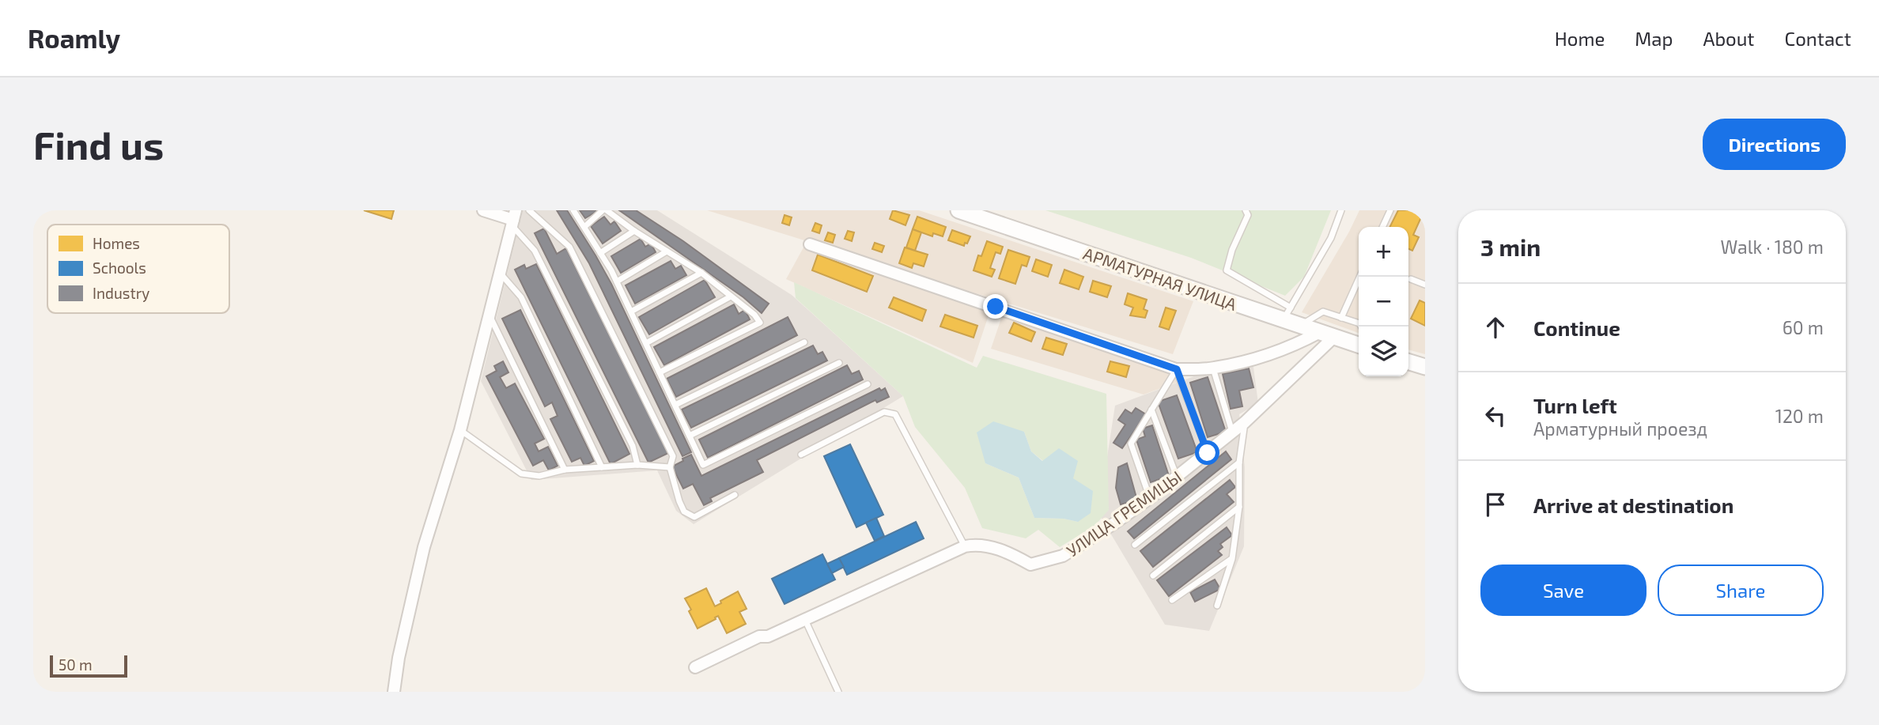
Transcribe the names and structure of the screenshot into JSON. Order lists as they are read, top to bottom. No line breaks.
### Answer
{"streets":{"street":["АРМАТУРНАЯ УЛИЦА","УЛИЦА ГРЕМИЦЫ"]},"crossings":[["АРМАТУРНАЯ УЛИЦА","УЛИЦА ГРЕМИЦЫ"]],"legend":["Homes","Schools","Industry"],"scale_bar":"50 m","page":{"header":"Roamly","nav":["Home","Map","About","Contact"],"buttons":["Directions",["Save","Share"]],"title":"Find us","heading":["3 min","Walk · 180 m"],"map_buttons":["+","−"],"list":[["Continue","60 m"],["Turn left","Арматурный проезд","120 m"],"Arrive at destination"],"scale":"50 m"}}
